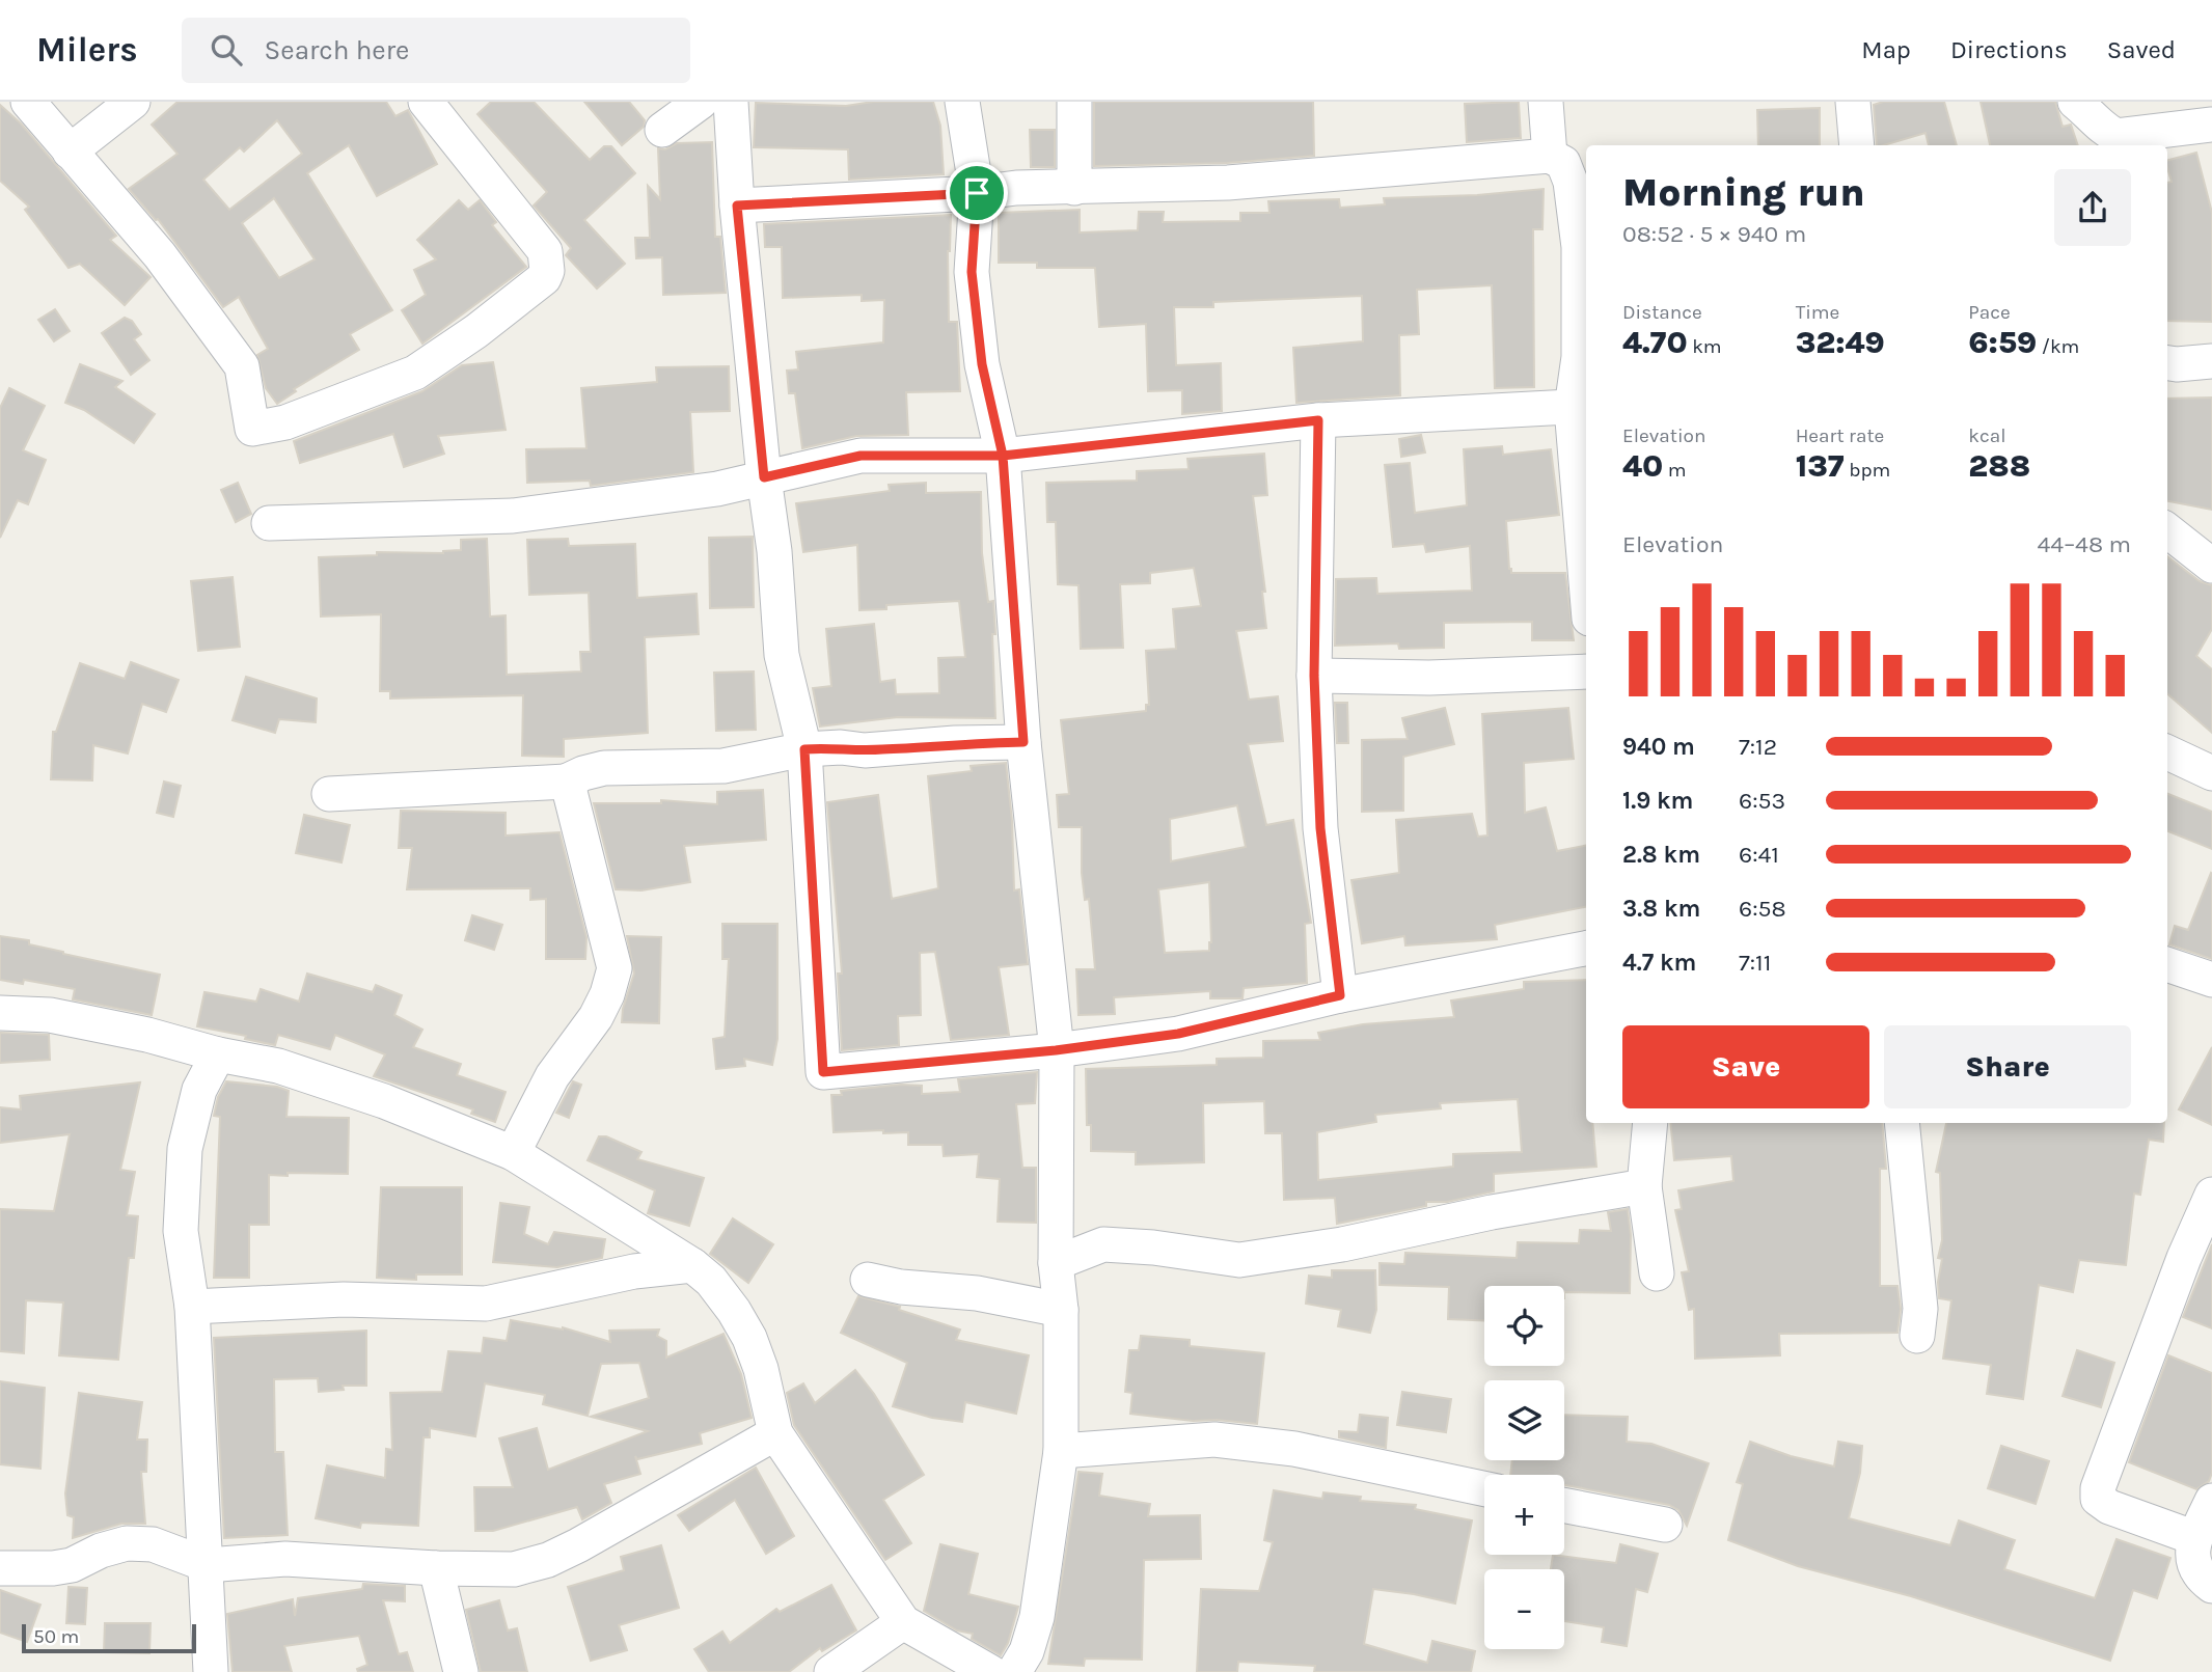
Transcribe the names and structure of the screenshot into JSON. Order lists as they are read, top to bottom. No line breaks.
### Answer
{"scale_bar":"50 m","page":{"header":"Milers","search":"Search here","nav":["Map","Directions","Saved"],"heading":["Morning run","08:52 · 5 × 940 m"],"stats":[["Distance","4.70 km"],["Time","32:49"],["Pace","6:59 /km"],["Elevation","40 m"],["Heart rate","137 bpm"],["kcal","288"]],"chart":["Elevation","44–48 m"],"list":[{"name":"940 m","note":"7:12"},{"name":"1.9 km","note":"6:53"},{"name":"2.8 km","note":"6:41"},{"name":"3.8 km","note":"6:58"},{"name":"4.7 km","note":"7:11"}],"buttons":["Save","Share"],"map_buttons":["+","−"],"scale":"50 m"}}
